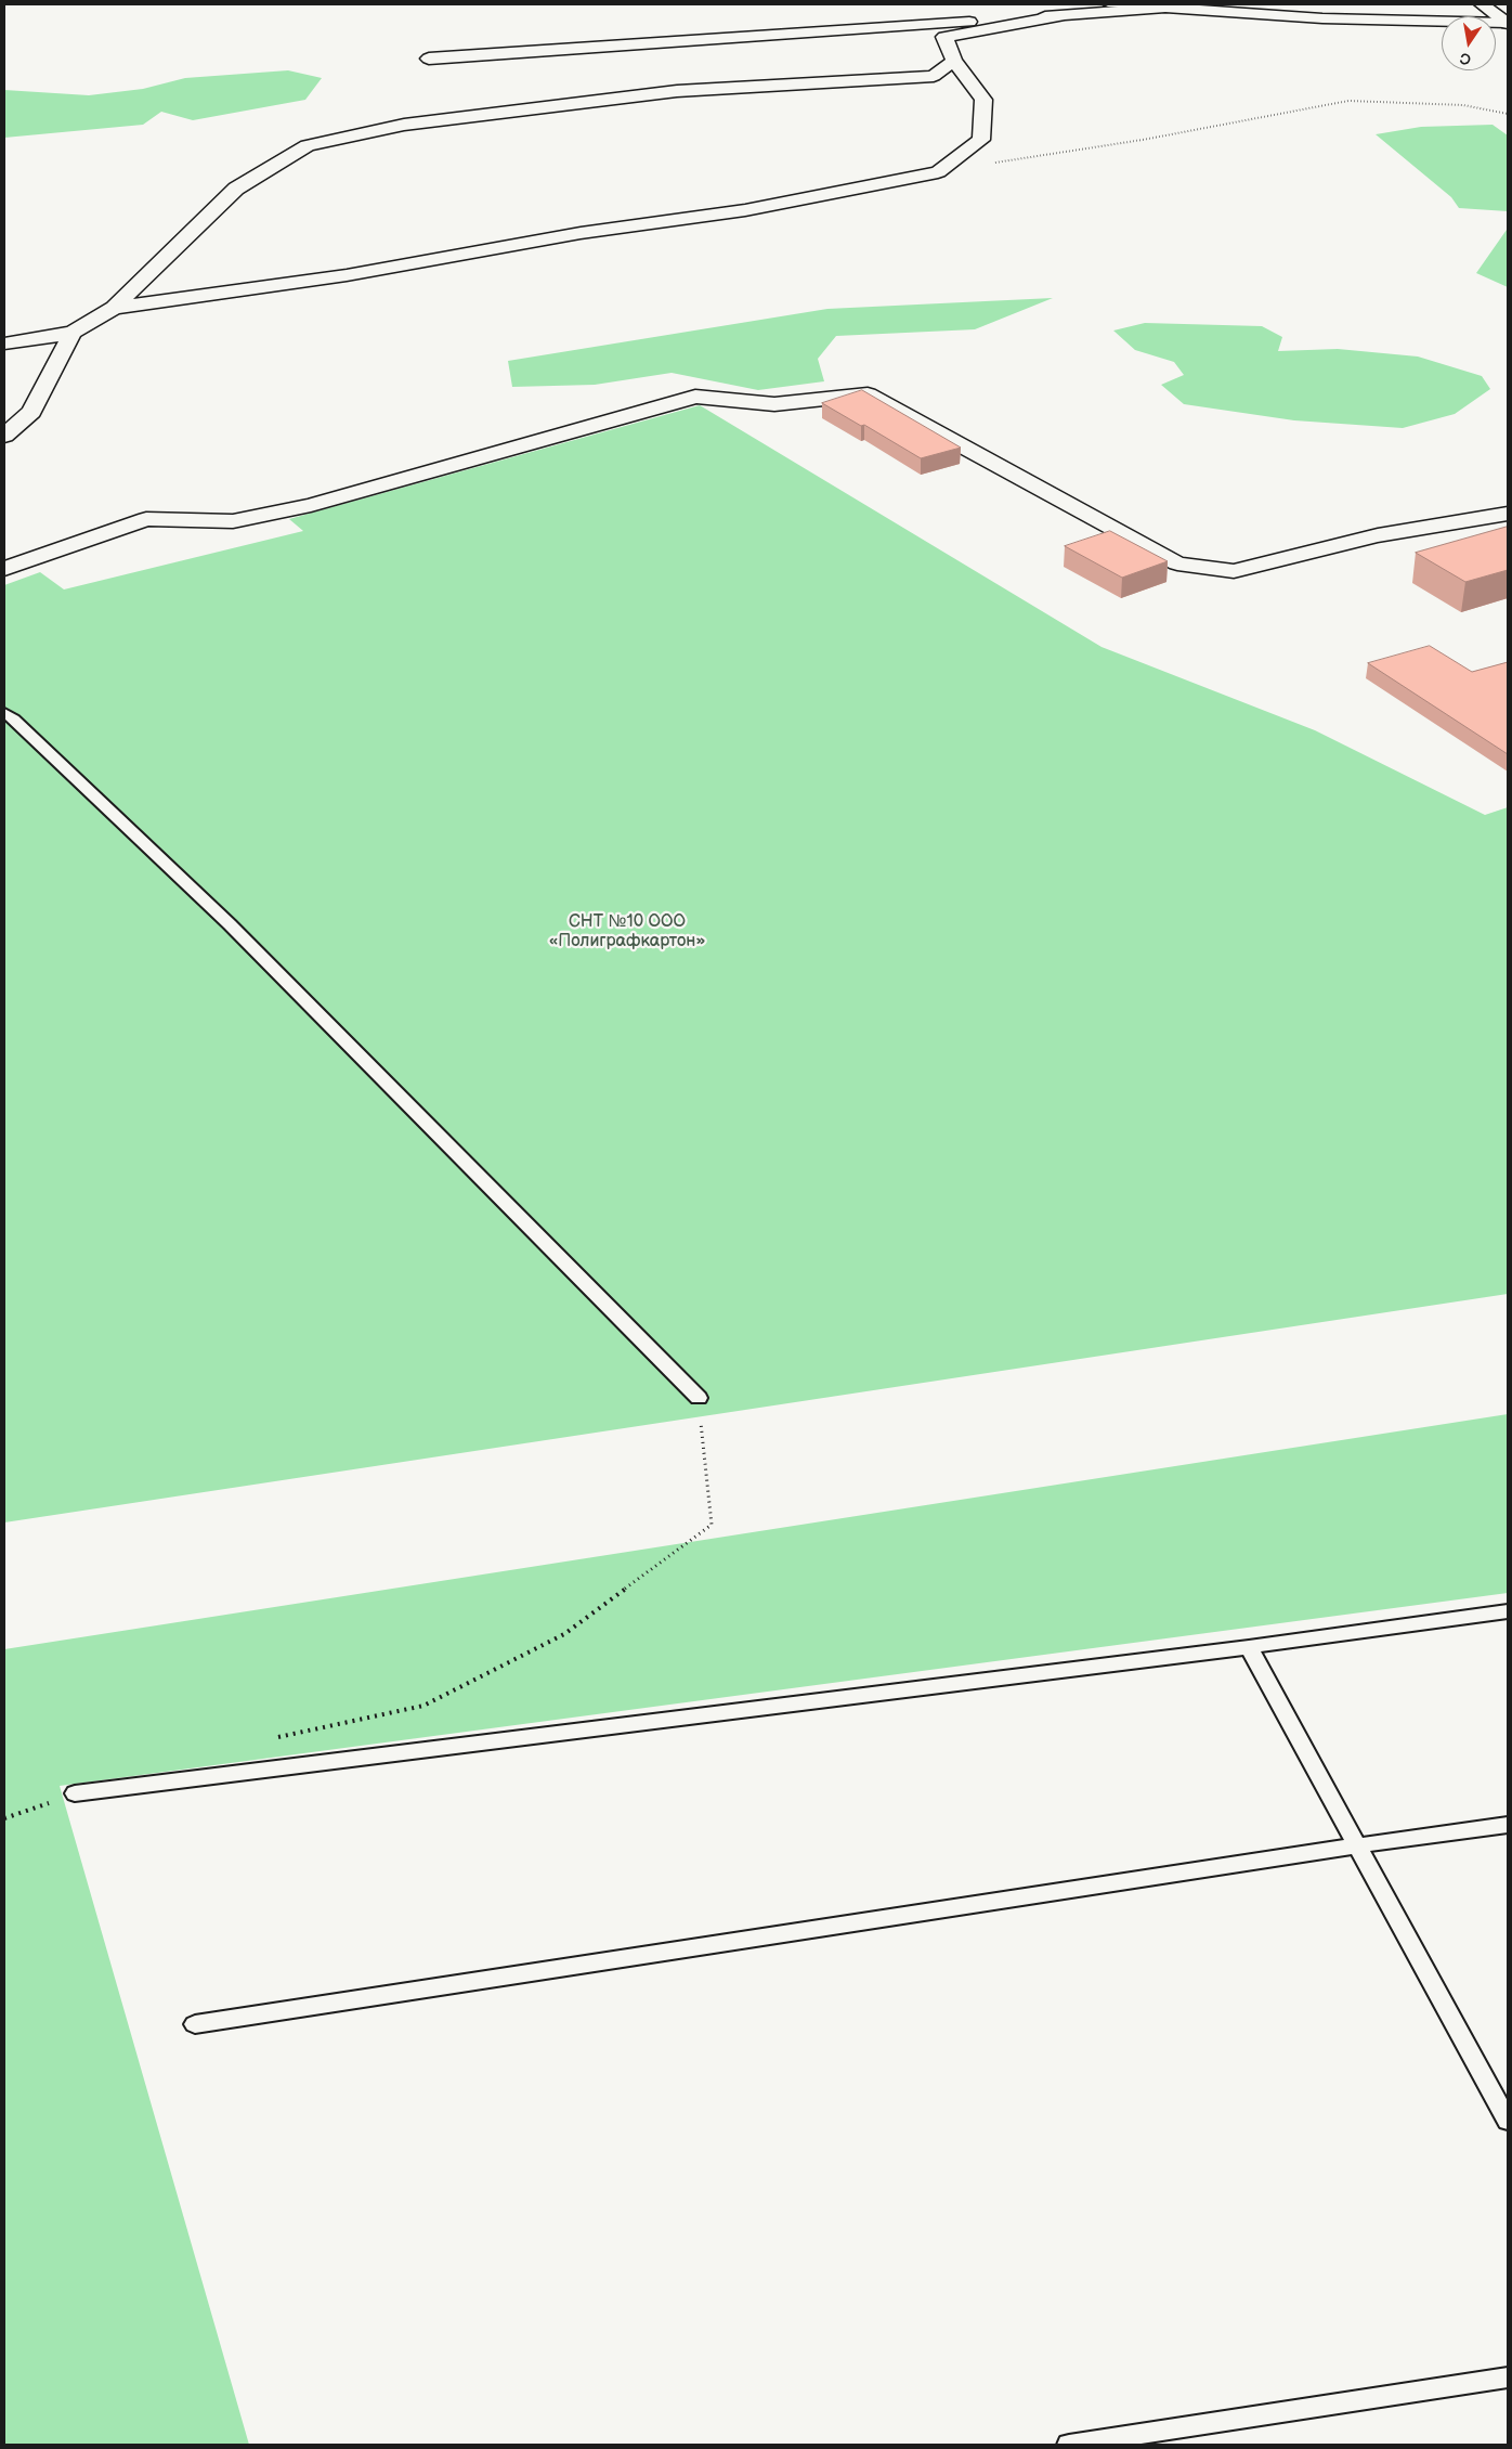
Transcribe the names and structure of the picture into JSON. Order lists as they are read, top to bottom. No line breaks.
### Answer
{"parks":["СНТ №10 ООО «Полиграфкартон»"],"north":"bottom"}
